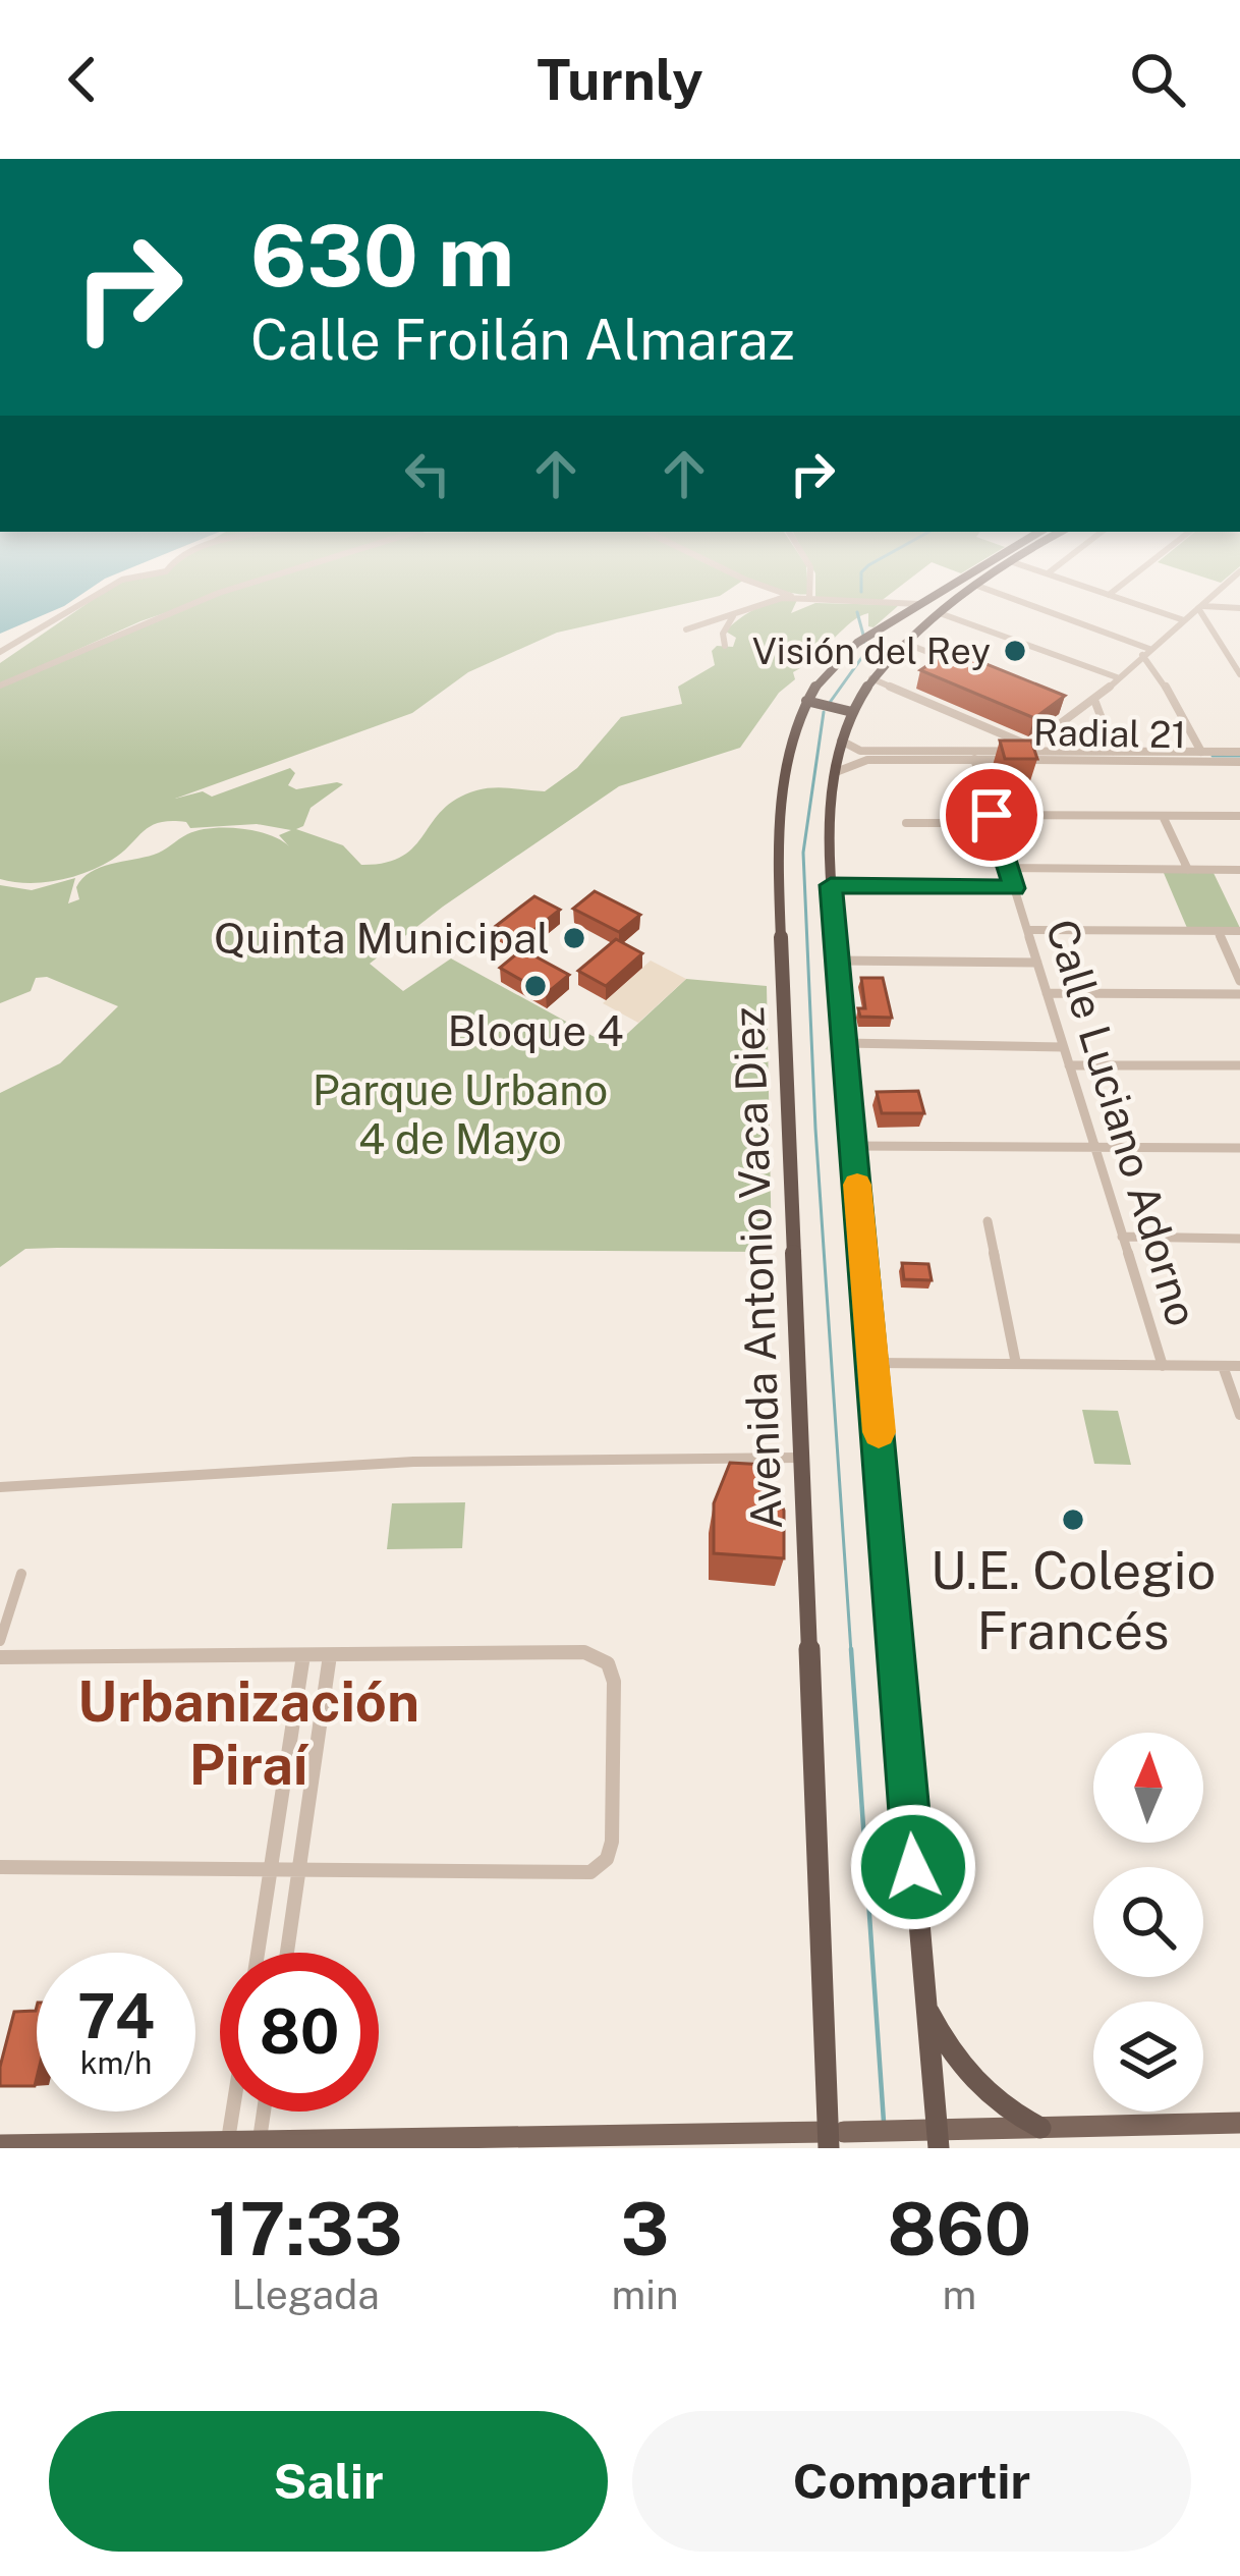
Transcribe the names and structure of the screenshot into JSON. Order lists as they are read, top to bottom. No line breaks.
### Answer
{"streets":{"highway":["Avenida Antonio Vaca Diez"],"street":["Radial 21","Calle Luciano Adorno"]},"crossings":[["Radial 21","Calle Luciano Adorno"]],"districts":["Urbanización Piraí"],"parks":["Parque Urbano 4 de Mayo"],"places":["Visión del Rey","Quinta Municipal","Bloque 4","U.E. Colegio Francés"],"north":"top","page":{"header":"Turnly","turn":["630 m","Calle Froilán Almaraz"],"speed":"74 km/h","limit":"80","eta":["17:33","Llegada","3","min","860","m"],"buttons":["Salir","Compartir"]}}
